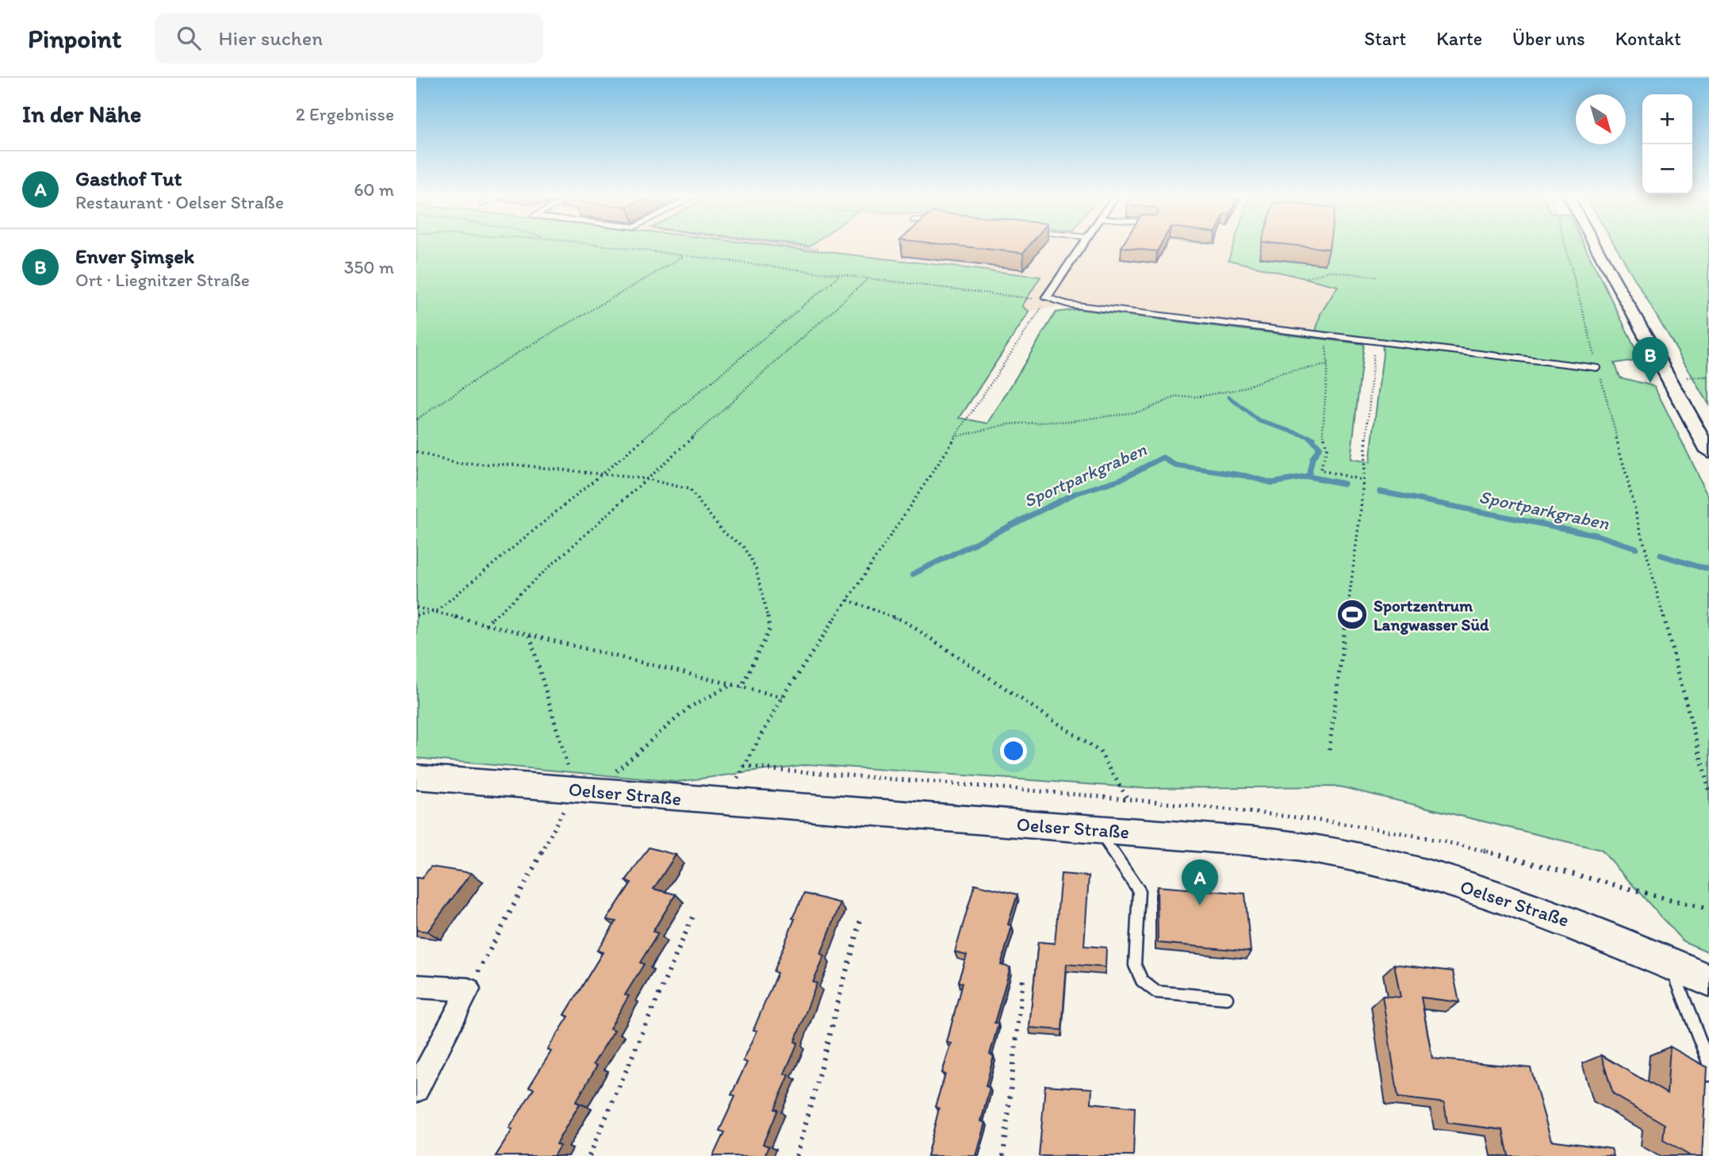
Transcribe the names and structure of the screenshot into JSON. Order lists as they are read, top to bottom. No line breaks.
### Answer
{"streets":{"main road":["Oelser Straße"]},"water":["Sportparkgraben"],"places":{"sports":["Sportzentrum Langwasser Süd"]},"north":"bottom right","page":{"header":"Pinpoint","search":"Hier suchen","nav":["Start","Karte","Über uns","Kontakt"],"heading":["In der Nähe","2 Ergebnisse"],"map_buttons":["+","−"],"list":[{"mark":"A","name":"Gasthof Tut","note":"Restaurant · Oelser Straße","value":"60 m"},{"mark":"B","name":"Enver Şimşek","note":"Ort · Liegnitzer Straße","value":"350 m"}],"pins":["B","A"]}}
